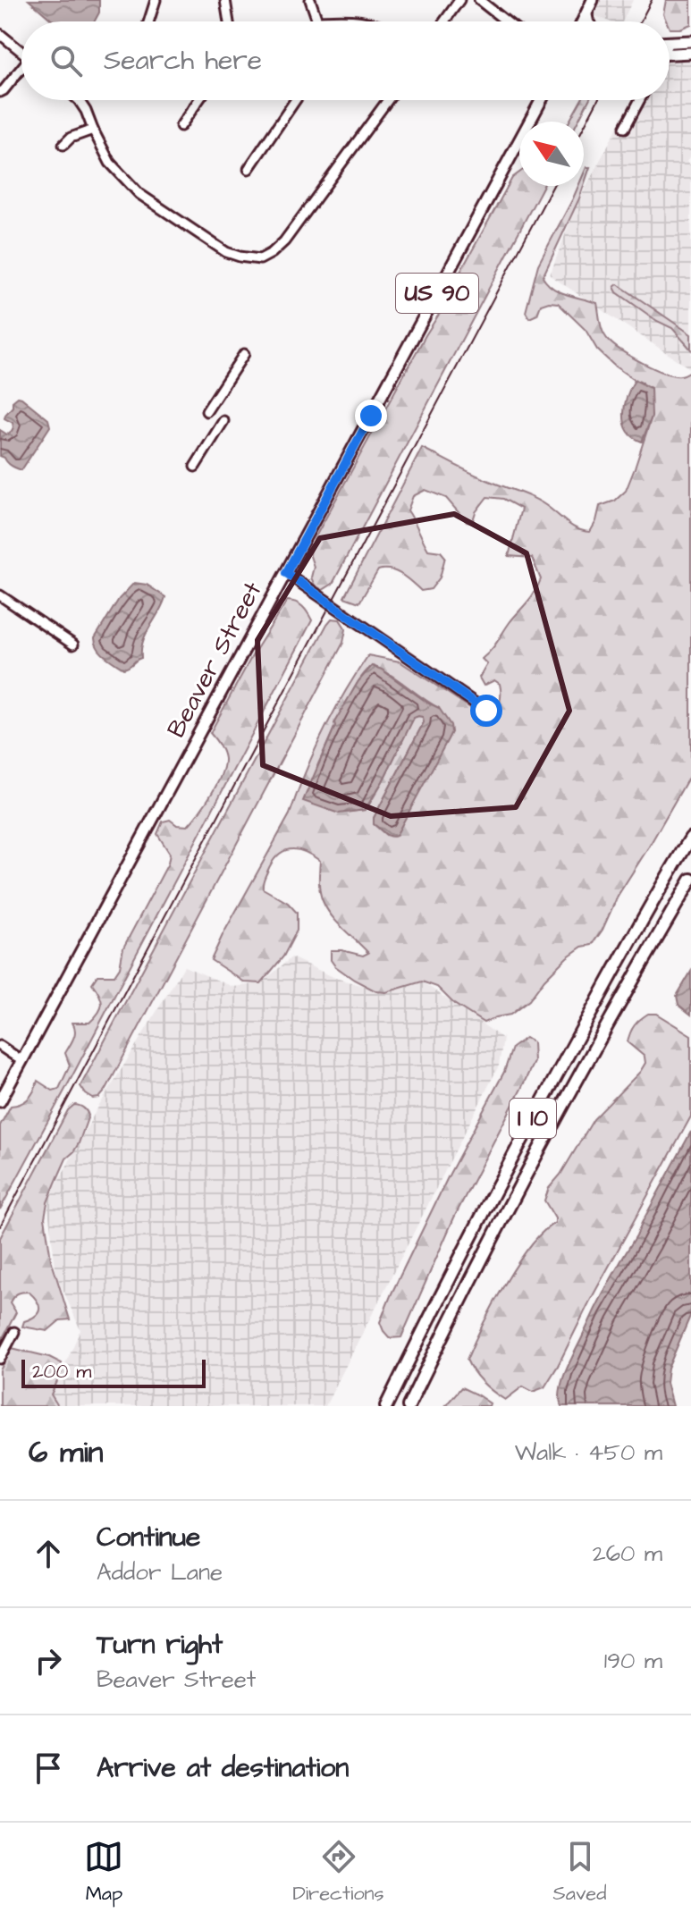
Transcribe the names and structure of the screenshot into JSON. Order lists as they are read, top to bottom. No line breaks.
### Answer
{"streets":{"highway":["I 10"],"main road":["US 90","Beaver Street"]},"scale_bar":"200 m","north":"top left","page":{"search":"Search here","scale":"200 m","heading":["6 min","Walk · 450 m"],"list":[["Continue","Addor Lane","260 m"],["Turn right","Beaver Street","190 m"],"Arrive at destination"],"nav":["Map","Directions","Saved"]}}
